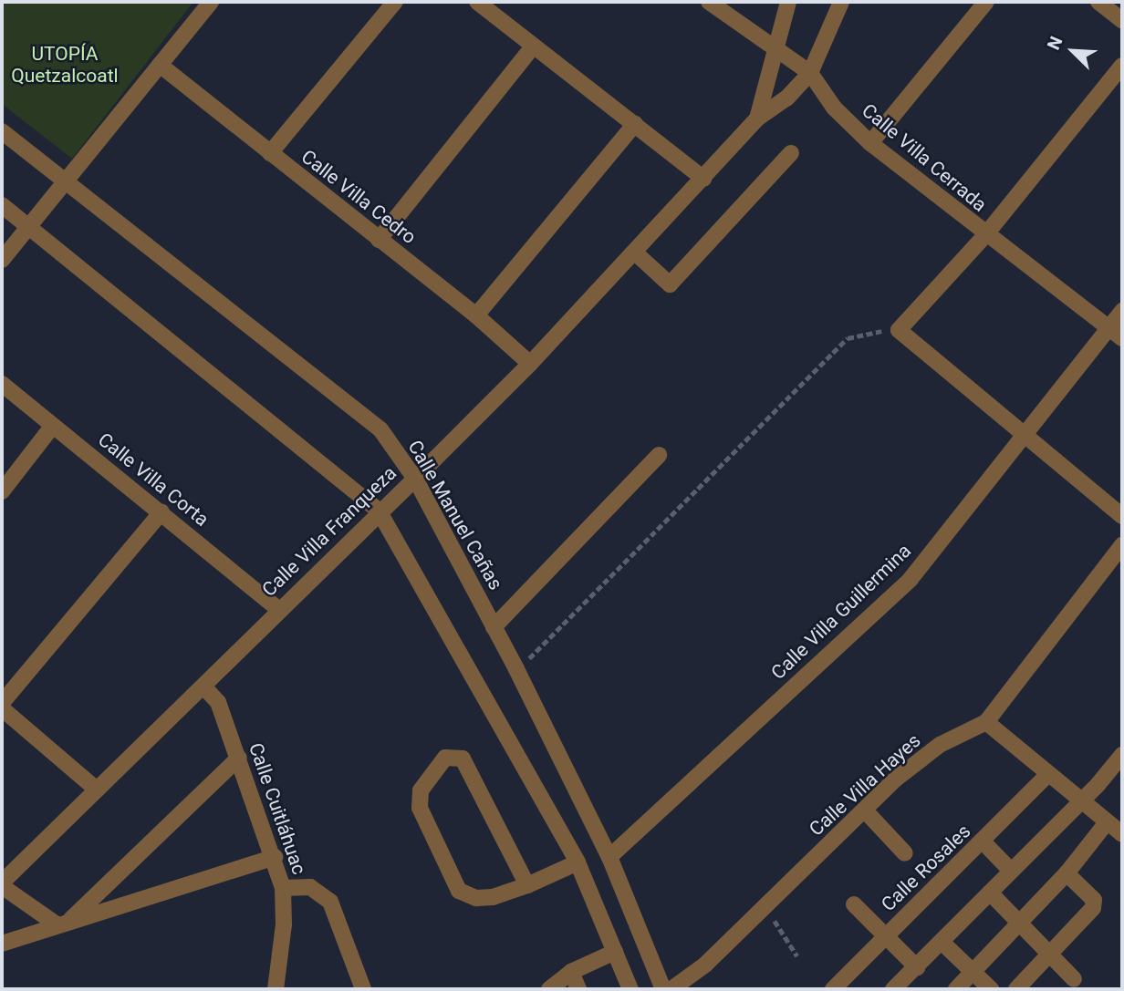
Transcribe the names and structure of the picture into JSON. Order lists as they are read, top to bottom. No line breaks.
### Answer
{"streets":{"street":["Calle Villa Cerrada","Calle Villa Cedro","Calle Villa Corta","Calle Manuel Cañas","Calle Villa Franqueza","Calle Villa Guillermina","Calle Villa Hayes","Calle Cuitláhuac","Calle Rosales"]},"crossings":[["Calle Villa Cerrada","Calle Villa Franqueza"],["Calle Villa Cerrada","Calle Villa Guillermina"],["Calle Villa Cedro","Calle Villa Franqueza"],["Calle Villa Corta","Calle Villa Franqueza"],["Calle Manuel Cañas","Calle Villa Franqueza"],["Calle Manuel Cañas","Calle Villa Guillermina"],["Calle Villa Franqueza","Calle Cuitláhuac"]],"parks":["UTOPÍA Quetzalcoatl"],"north":"top left"}
